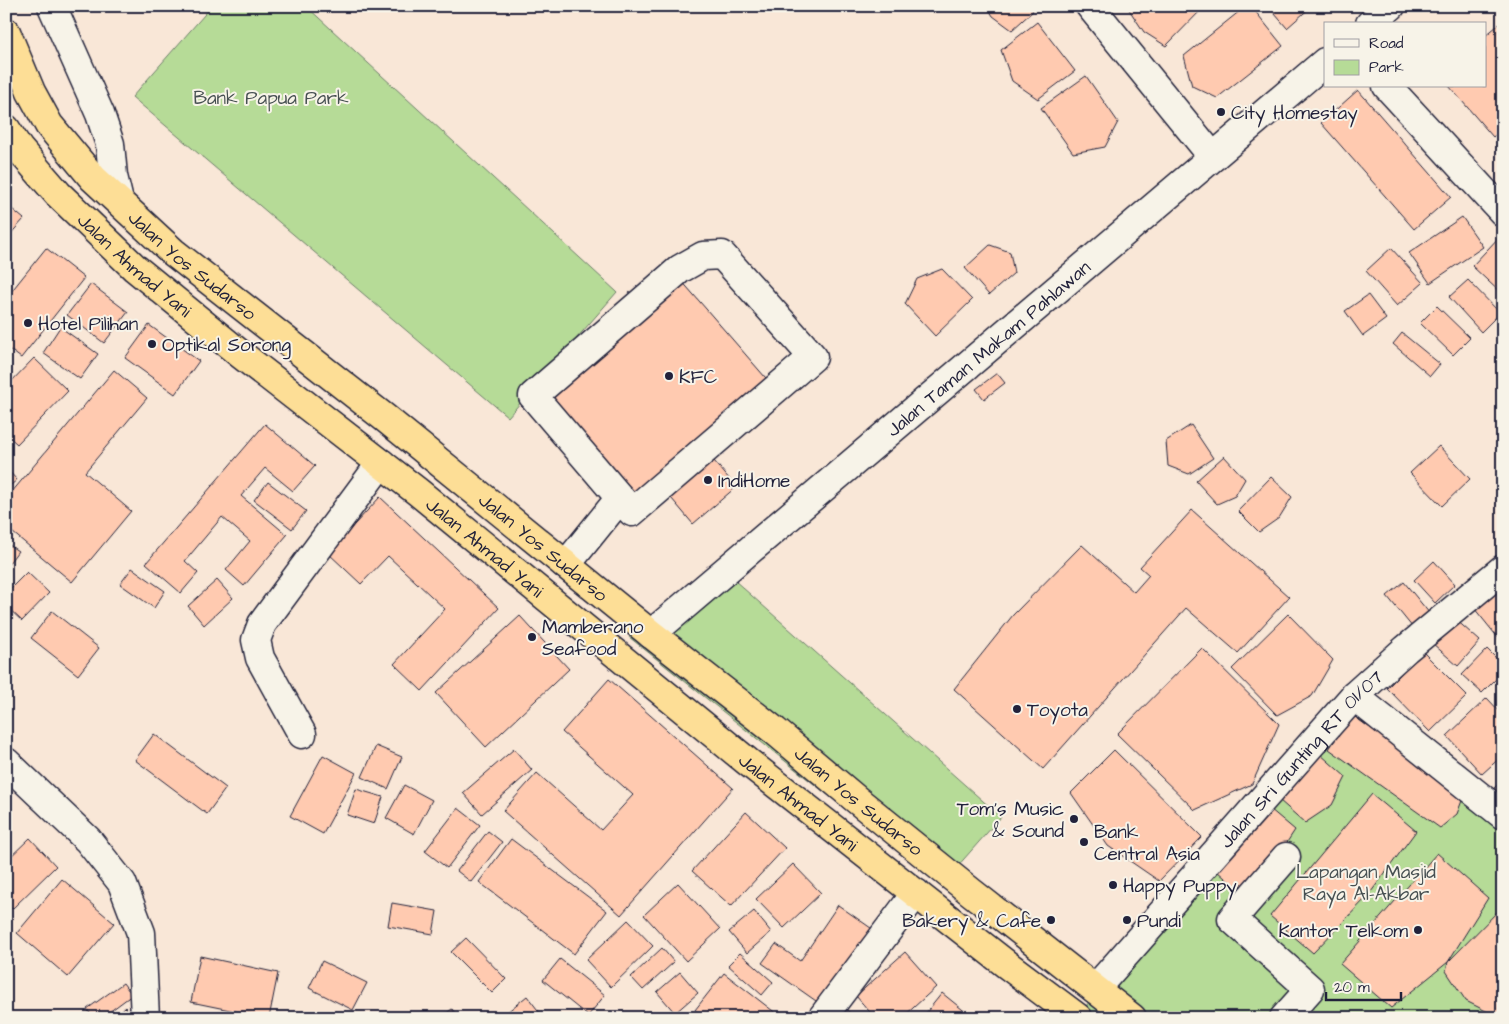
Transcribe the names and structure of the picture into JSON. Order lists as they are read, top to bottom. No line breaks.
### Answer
{"streets":{"highway":["Jalan Ahmad Yani","Jalan Yos Sudarso"],"street":["Jalan Taman Makam Pahlawan","Jalan Sri Gunting RT 01/07"]},"crossings":[["Jalan Yos Sudarso","Jalan Taman Makam Pahlawan"],["Jalan Yos Sudarso","Jalan Sri Gunting RT 01/07"]],"parks":["Bank Papua Park","Lapangan Masjid Raya Al-Akbar"],"places":["City Homestay","Hotel Pilihan","Optikal Sorong","KFC","IndiHome","Mamberano Seafood","Toyota","Tom's Music & Sound","Bank Central Asia","Happy Puppy","Bakery & Cafe","Pundi","Kantor Telkom"],"legend":["Road","Park"],"scale_bar":"20 m"}
